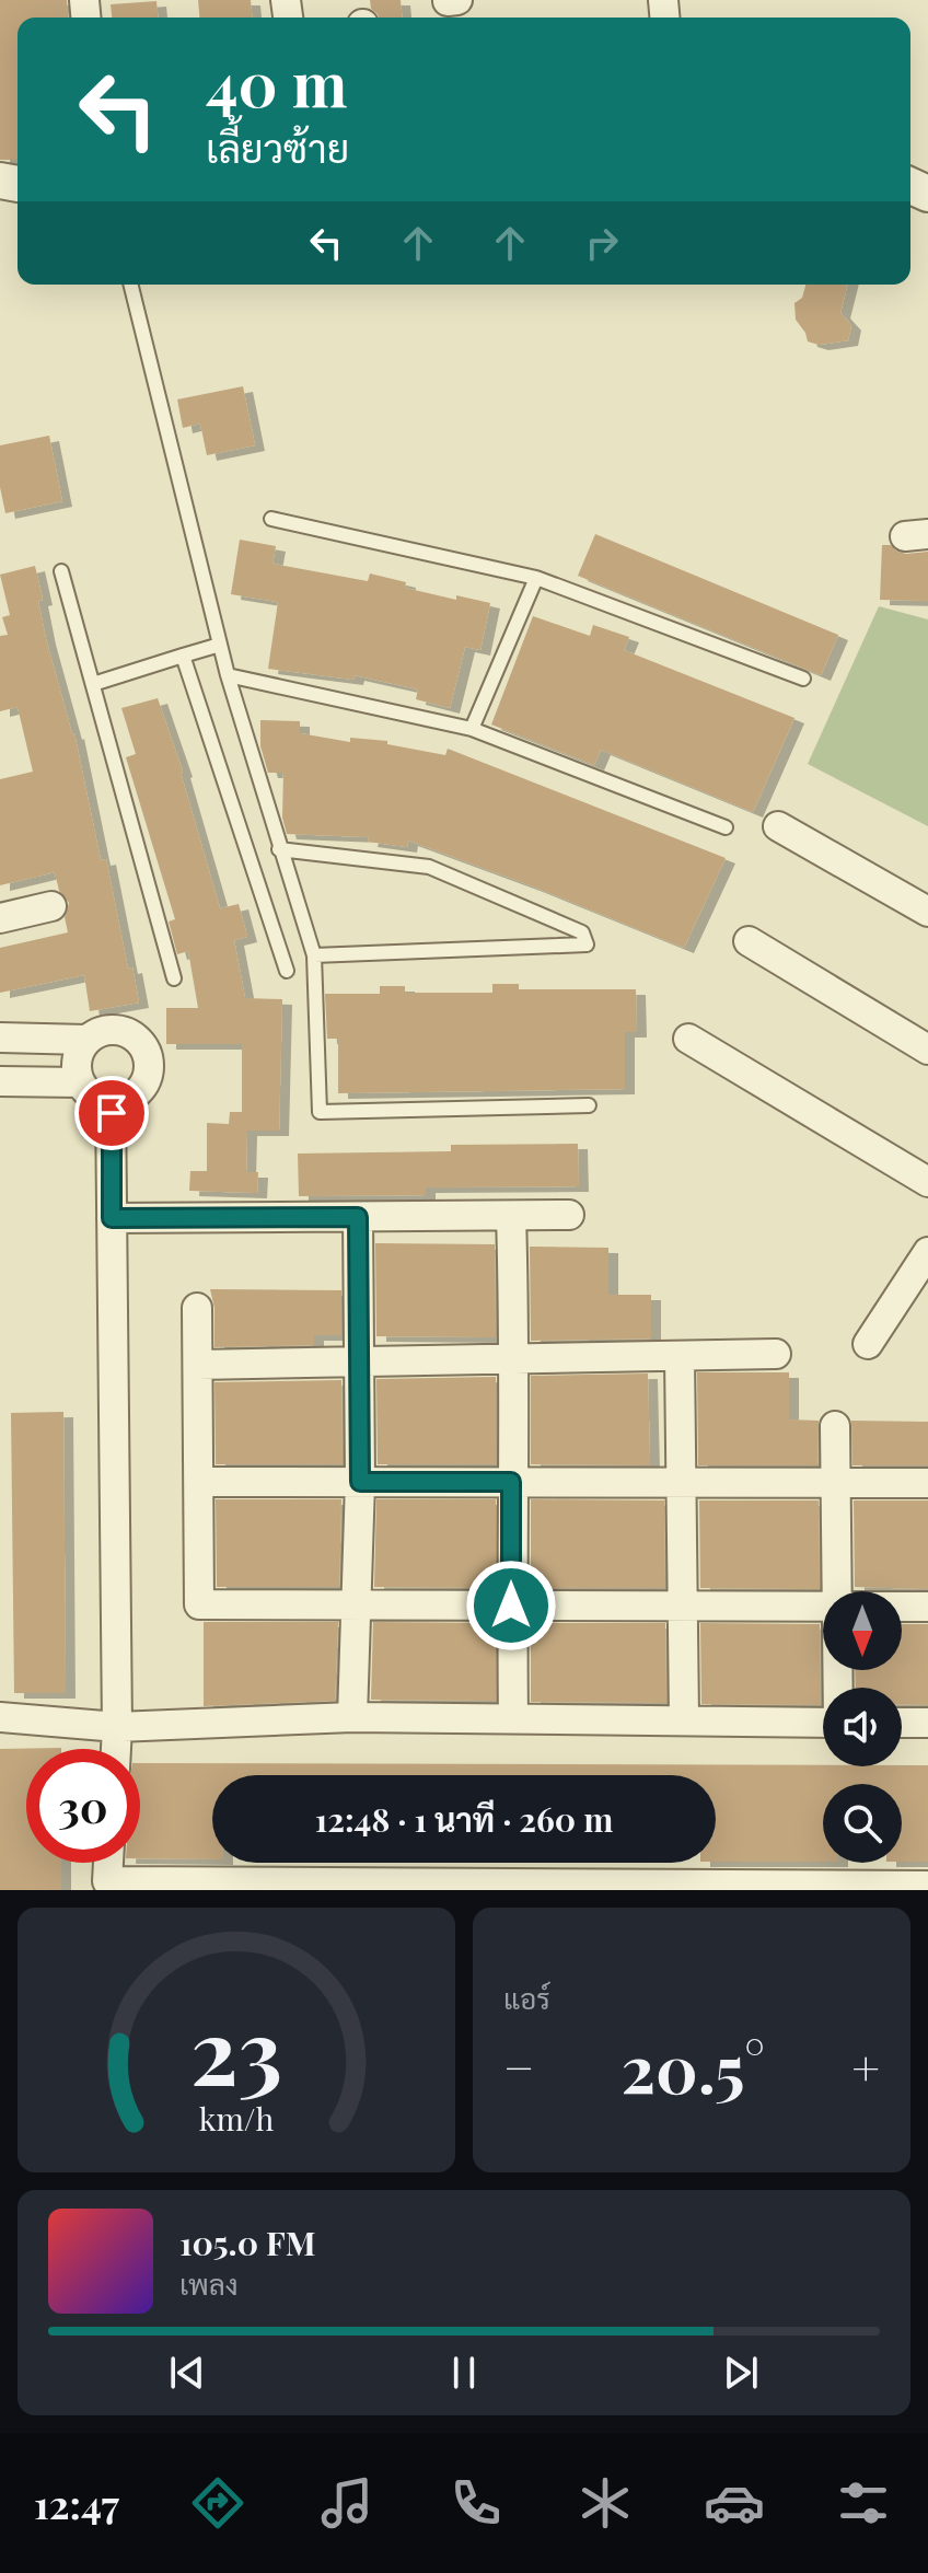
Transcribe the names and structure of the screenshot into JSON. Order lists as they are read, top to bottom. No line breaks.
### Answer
{"north":"bottom","page":{"turn":["40 m","เลี้ยวซ้าย"],"limit":"30","trip":"12:48 · 1 นาที · 260 m","tile":"แอร์","heat":["−","20.5°","+"],"song":["105.0 FM","เพลง"],"tabs":"12:47","gauge":["23","km/h"]}}
